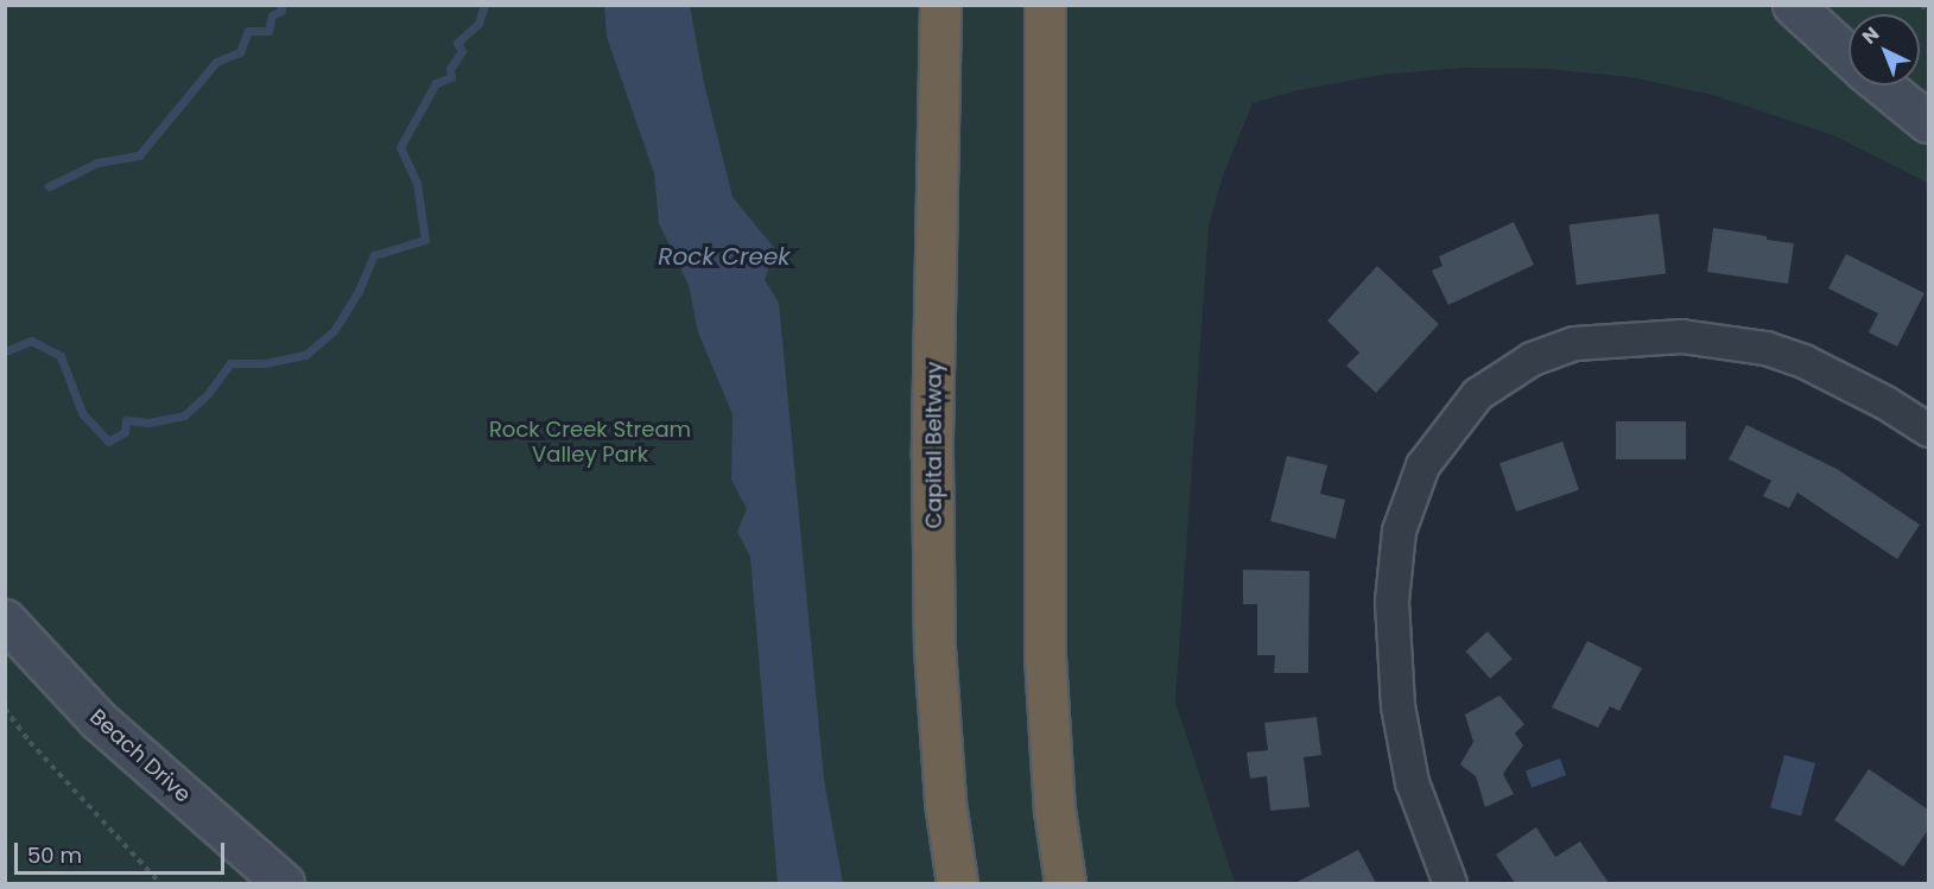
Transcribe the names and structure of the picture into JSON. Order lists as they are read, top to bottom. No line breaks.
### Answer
{"streets":{"highway":["Capital Beltway"],"street":["Beach Drive"]},"water":["Rock Creek"],"parks":["Rock Creek Stream Valley Park"],"scale_bar":"50 m","north":"top left"}
